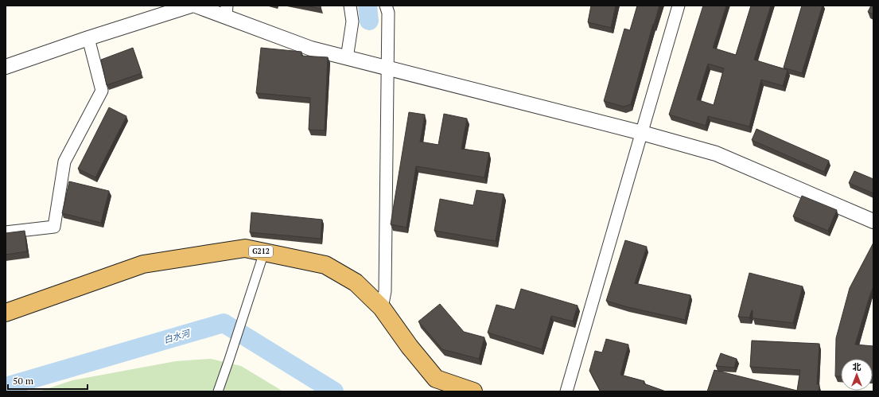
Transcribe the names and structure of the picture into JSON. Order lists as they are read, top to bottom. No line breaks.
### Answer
{"streets":{"highway":["G212"]},"water":["白水河"],"scale_bar":"50 m","north":"top"}
